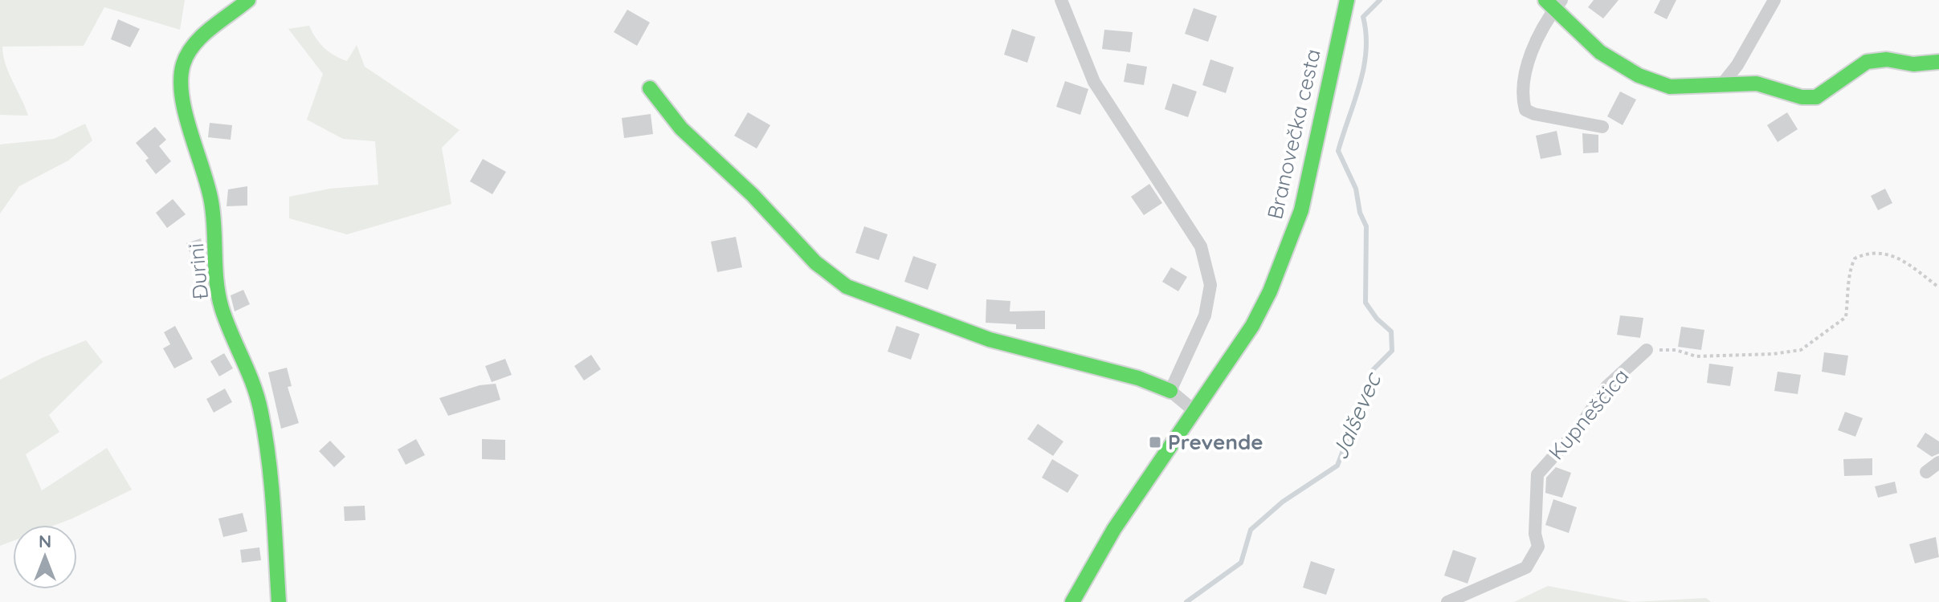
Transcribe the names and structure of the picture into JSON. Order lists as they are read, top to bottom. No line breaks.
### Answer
{"streets":{"street":["Branovečka cesta","Đurini","Kupneščica"]},"water":["Jalševec"],"places":{"transit":["Prevende"]},"north":"top"}
